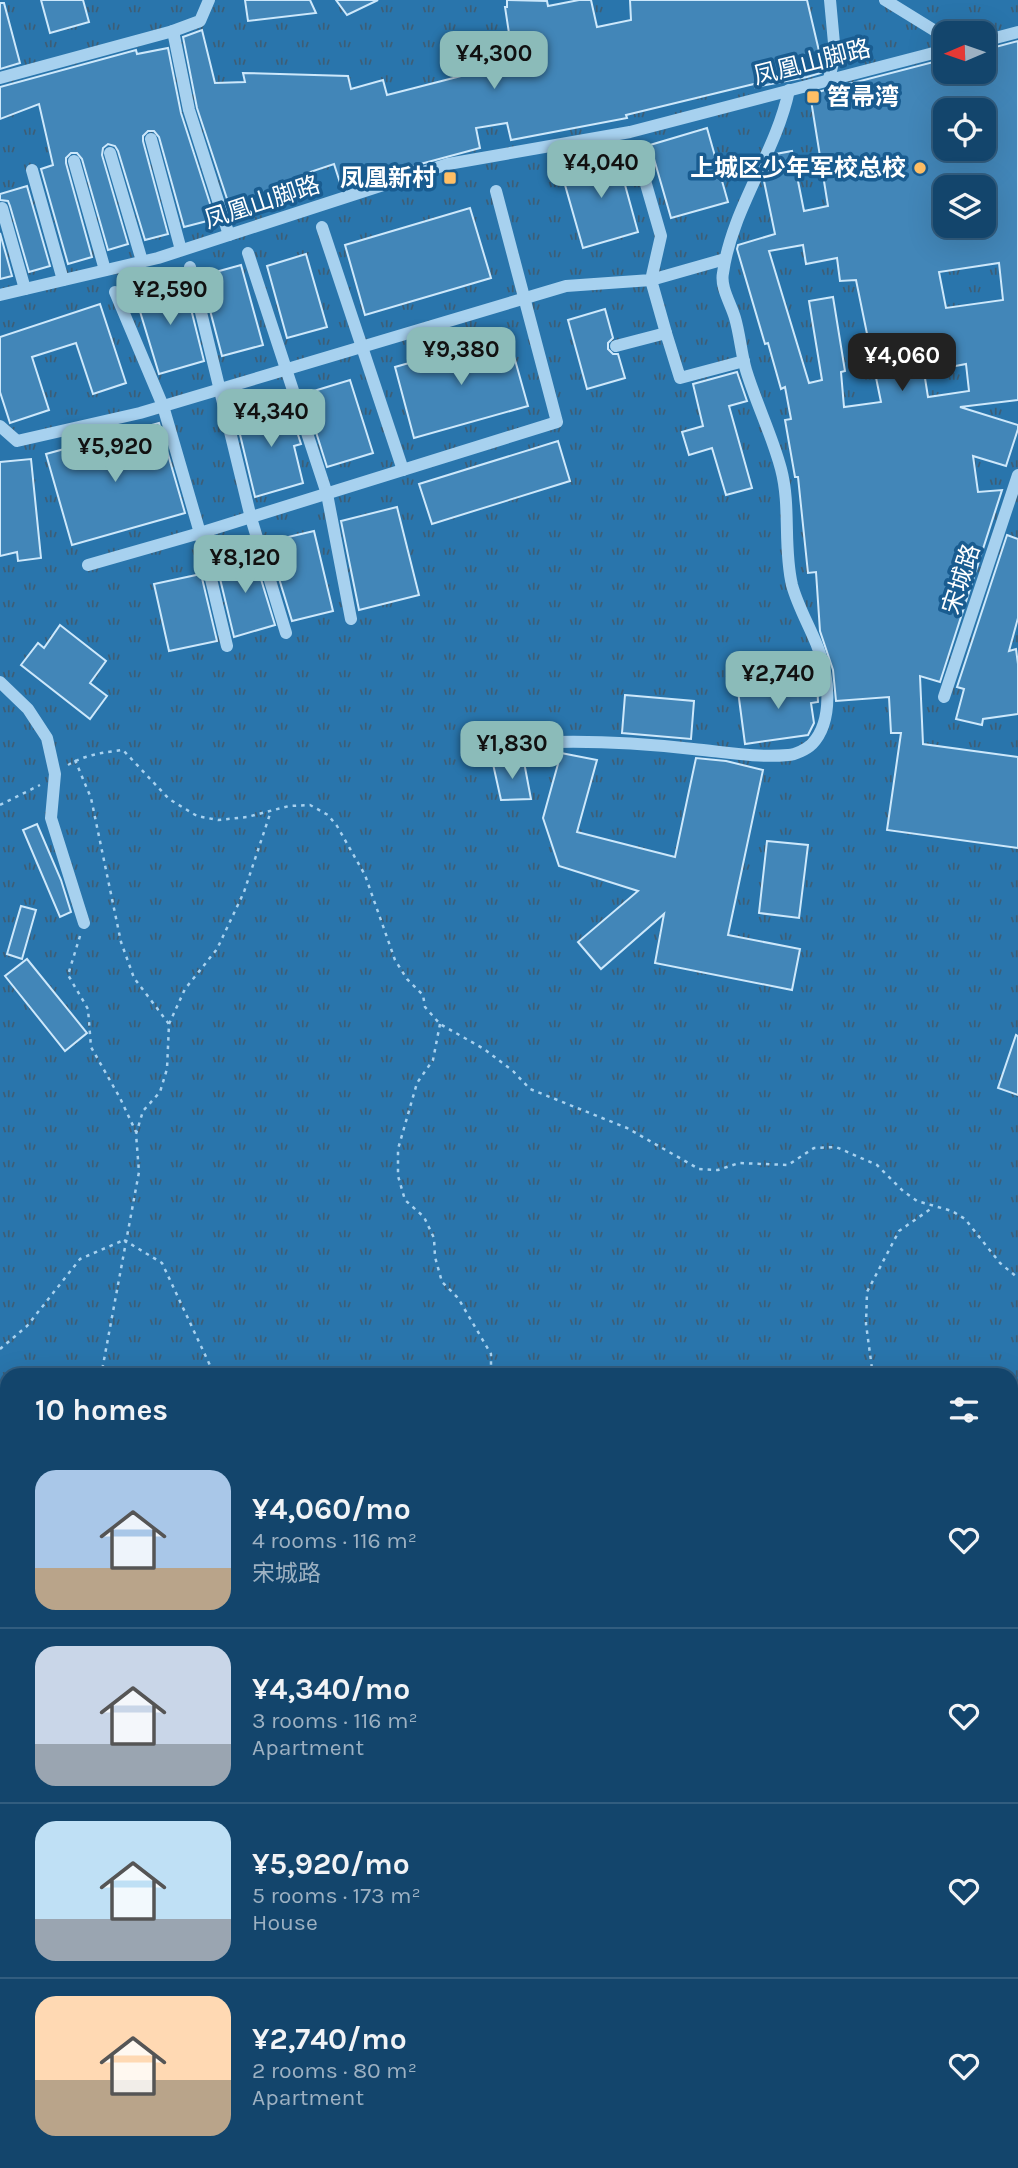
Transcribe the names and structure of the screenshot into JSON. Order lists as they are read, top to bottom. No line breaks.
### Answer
{"streets":{"street":["凤凰山脚路","宋城路"]},"places":{"transit":["笤帚湾","凤凰新村"],"other":["上城区少年军校总校"]},"north":"left","page":{"price":["¥4,300","¥4,040","¥2,590","¥9,380","¥4,060","¥4,340","¥5,920","¥8,120","¥2,740","¥1,830"],"heading":"10 homes","list":[{"name":"¥4,060/mo","note":"4 rooms · 116 m² · 宋城路"},{"name":"¥4,340/mo","note":"3 rooms · 116 m² · Apartment"},{"name":"¥5,920/mo","note":"5 rooms · 173 m² · House"},{"name":"¥2,740/mo","note":"2 rooms · 80 m² · Apartment"}]}}
